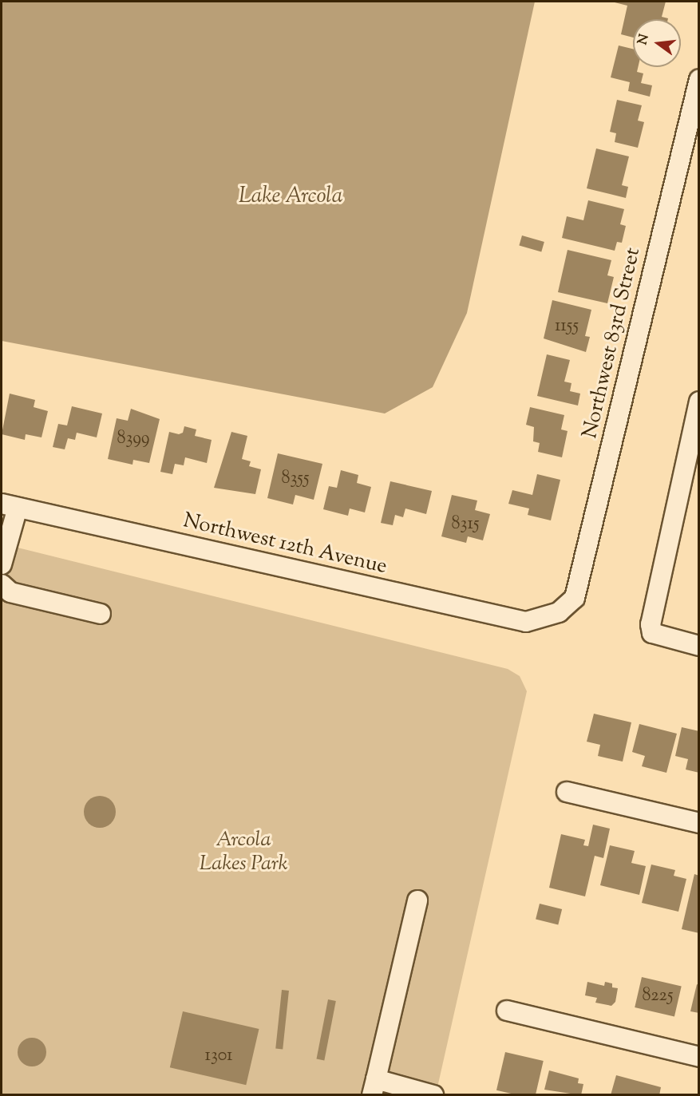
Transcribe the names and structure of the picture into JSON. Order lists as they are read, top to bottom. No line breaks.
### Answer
{"streets":{"street":["Northwest 83rd Street","Northwest 12th Avenue"]},"crossings":[["Northwest 83rd Street","Northwest 12th Avenue"]],"water":["Lake Arcola"],"parks":["Arcola Lakes Park"],"house_numbers":["1155","8399","8355","8315","8225","1301"],"north":"left"}
